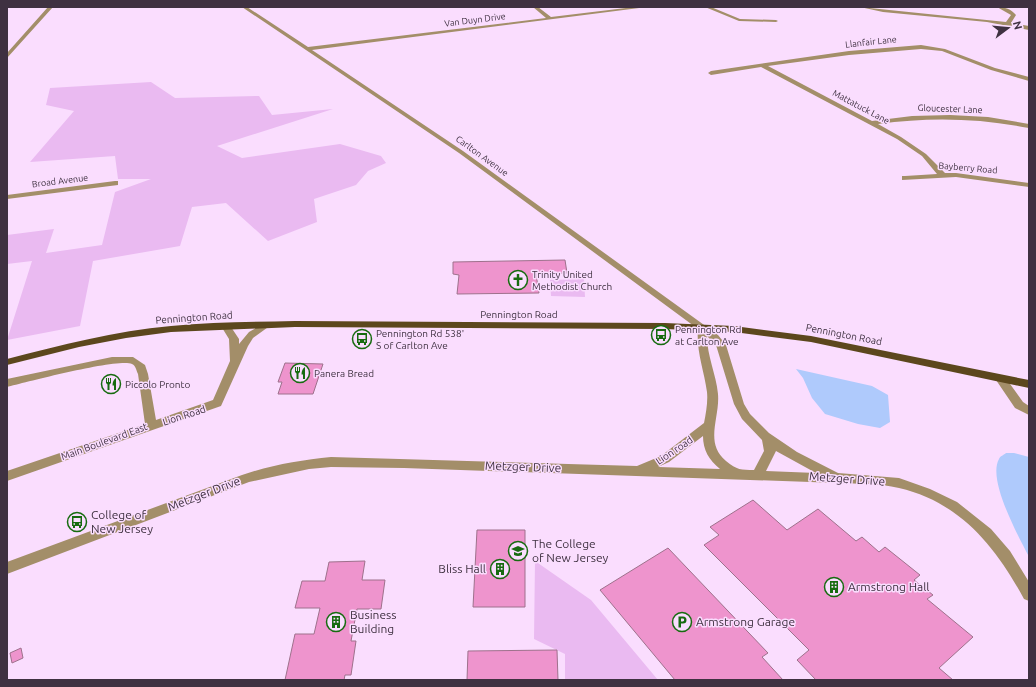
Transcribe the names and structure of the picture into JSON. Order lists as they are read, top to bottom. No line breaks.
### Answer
{"streets":{"main road":["Pennington Road"],"street":["Van Duyn Drive","Llanfair Lane","Mattatuck Lane","Gloucester Lane","Carlton Avenue","Bayberry Road","Broad Avenue","Lion Road","Main Boulevard East","Lion road","Metzger Drive"]},"crossings":[["Van Duyn Drive","Carlton Avenue"],["Llanfair Lane","Mattatuck Lane"],["Mattatuck Lane","Gloucester Lane"],["Mattatuck Lane","Bayberry Road"],["Carlton Avenue","Pennington Road"],["Carlton Avenue","Metzger Drive"],["Pennington Road","Lion Road"],["Lion Road","Main Boulevard East"],["Lion road","Metzger Drive"]],"places":{"church":["Trinity United Methodist Church"],"bus stop":["Pennington Rd at Carlton Ave","Pennington Rd 538' S of Carlton Ave","College of New Jersey"],"restaurant":["Panera Bread","Piccolo Pronto"],"school or university":["The College of New Jersey"],"building":["Bliss Hall","Armstrong Hall","Business Building"],"parking":["Armstrong Garage"]},"north":"right"}
